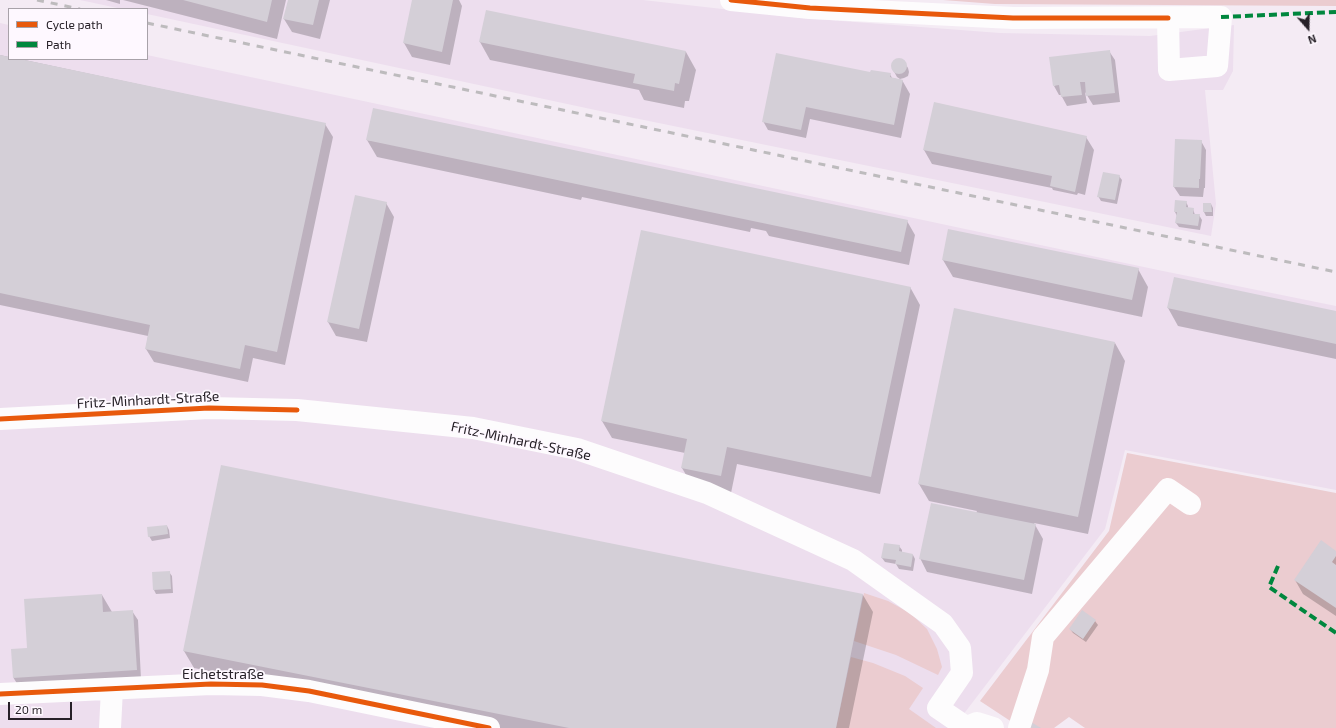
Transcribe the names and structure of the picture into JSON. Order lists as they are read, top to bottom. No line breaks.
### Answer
{"streets":{"street":["Fritz-Minhardt-Straße","Eichetstraße"]},"legend":["Cycle path","Path"],"scale_bar":"20 m","north":"bottom"}
